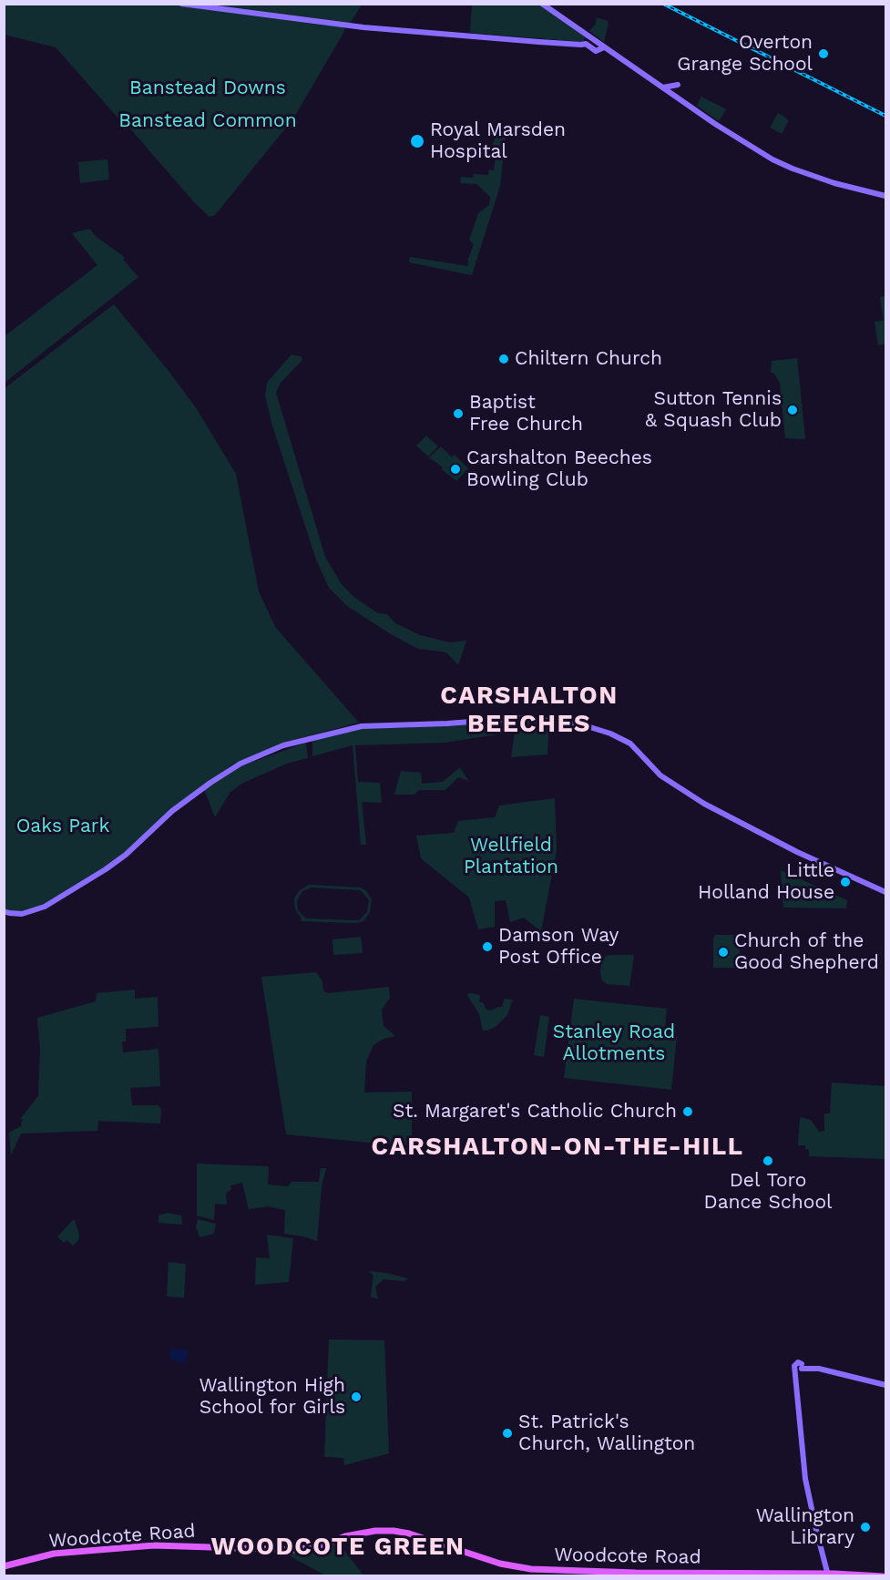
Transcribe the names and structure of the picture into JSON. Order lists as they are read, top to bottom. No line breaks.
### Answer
{"streets":{"main road":["Woodcote Road"]},"districts":["CARSHALTON BEECHES","CARSHALTON-ON-THE-HILL","WOODCOTE GREEN"],"parks":["Banstead Downs","Banstead Common","Oaks Park","Wellfield Plantation","Stanley Road Allotments"],"places":["Overton Grange School","Royal Marsden Hospital","Chiltern Church","Sutton Tennis & Squash Club","Baptist Free Church","Carshalton Beeches Bowling Club","Little Holland House","Damson Way Post Office","Church of the Good Shepherd","St. Margaret's Catholic Church","Del Toro Dance School","Wallington High School for Girls","St. Patrick's Church, Wallington","Wallington Library"]}
